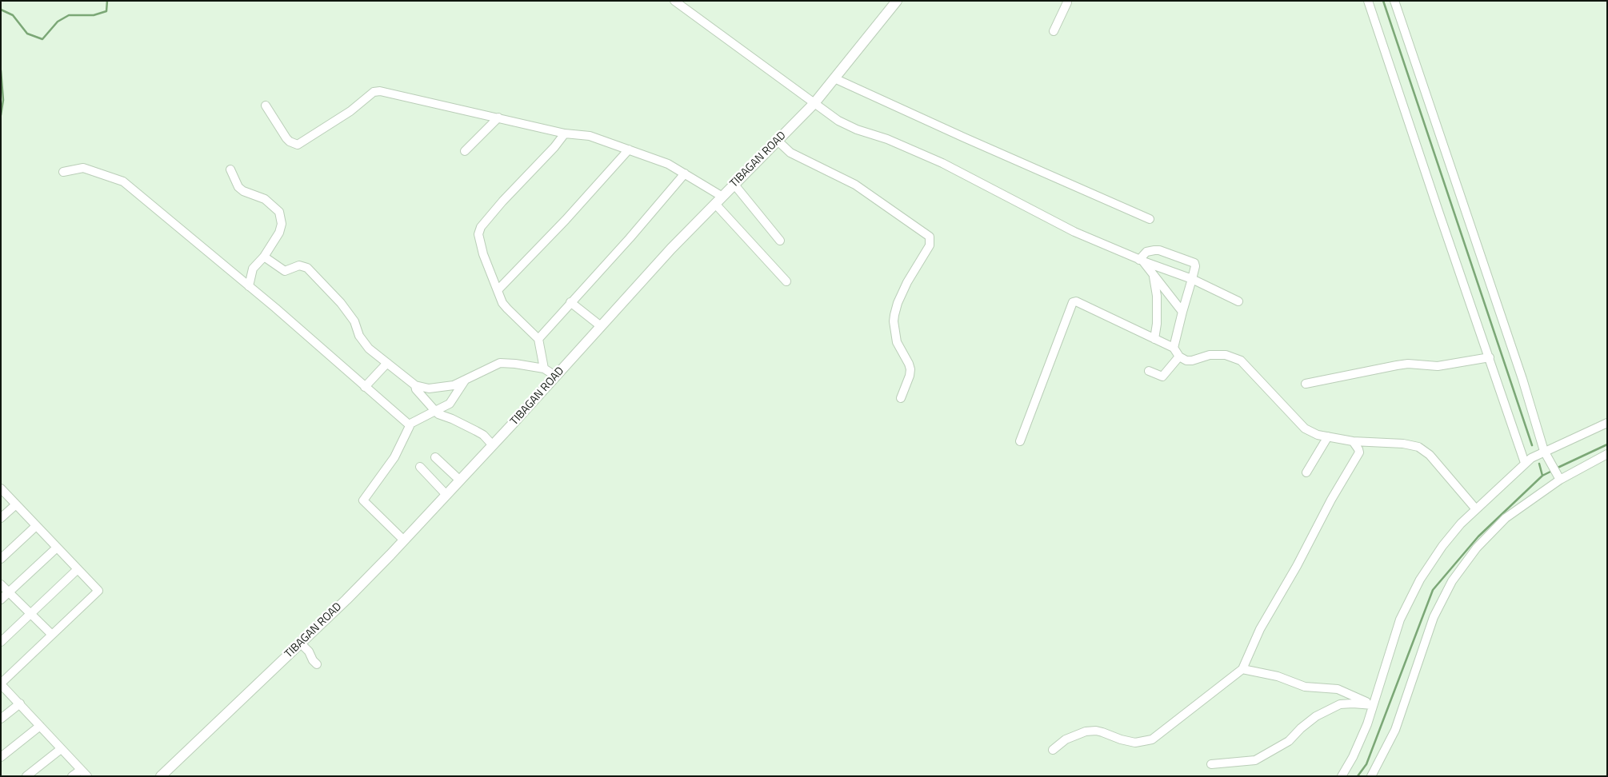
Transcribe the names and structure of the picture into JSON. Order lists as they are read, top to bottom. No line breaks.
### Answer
{"streets":{"main road":["TIBAGAN ROAD"]}}
